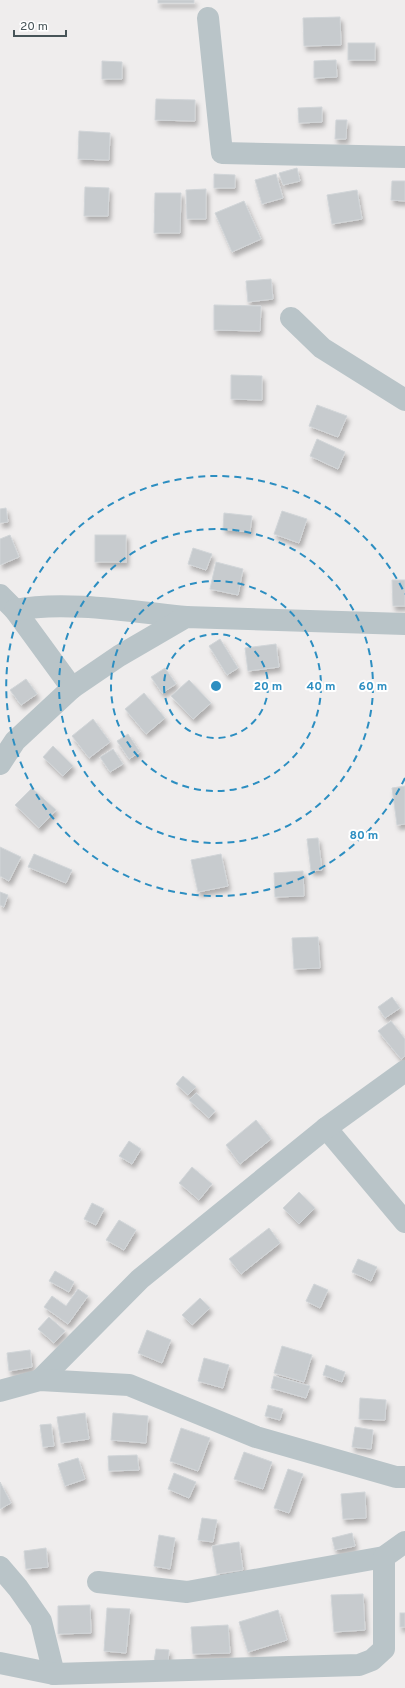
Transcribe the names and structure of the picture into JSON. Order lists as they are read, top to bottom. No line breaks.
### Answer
{"scale_bar":"20 m","rings":["20 m","40 m","60 m","80 m"]}
